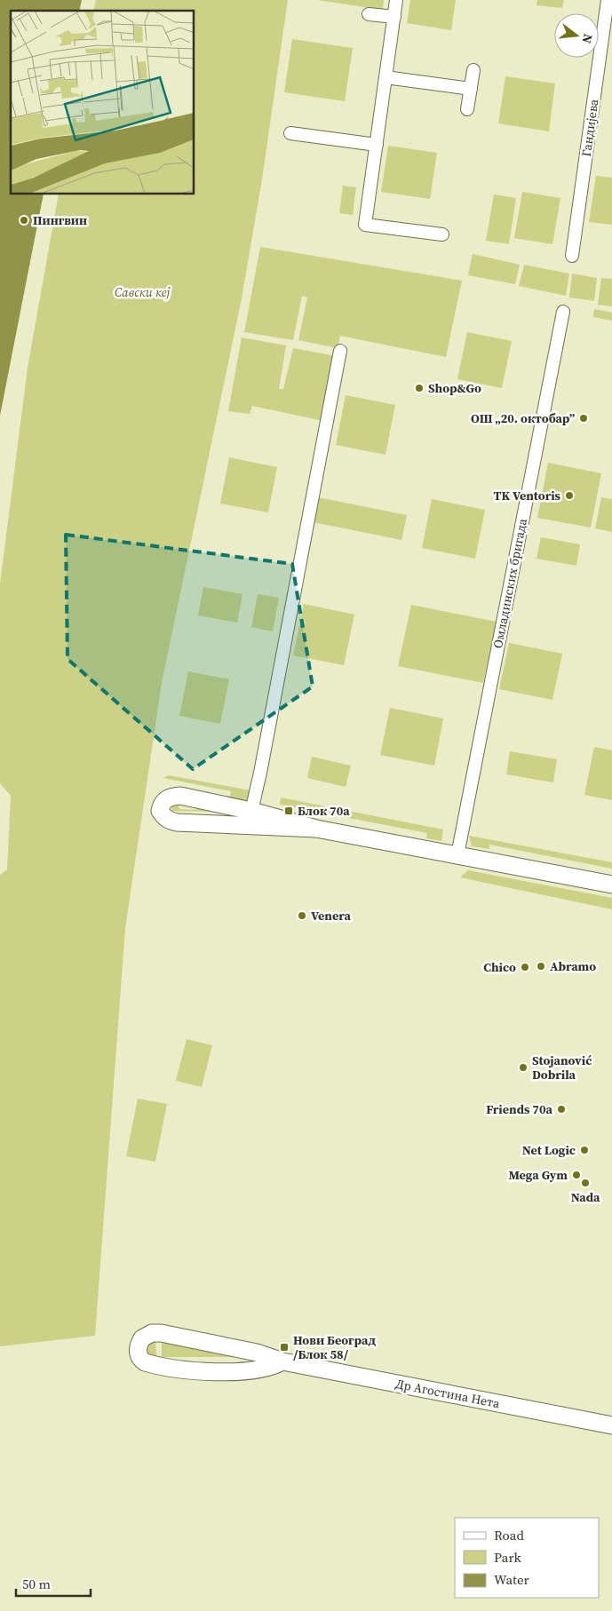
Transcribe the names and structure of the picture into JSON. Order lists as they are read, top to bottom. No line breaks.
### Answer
{"streets":{"street":["Гандијева","Омладинских бригада","Др Агостина Нета"]},"parks":["Савски кеј"],"places":{"other":["Пингвин","Shop&Go","ОШ „20. октобар”","TK Ventoris","Venera","Abramo","Chico","Stojanović Dobrila","Friends 70a","Net Logic","Mega Gym","Nada"],"transit":["Блок 70а","Нови Београд /Блок 58/"]},"legend":["Road","Park","Water"],"scale_bar":"50 m","north":"right"}
